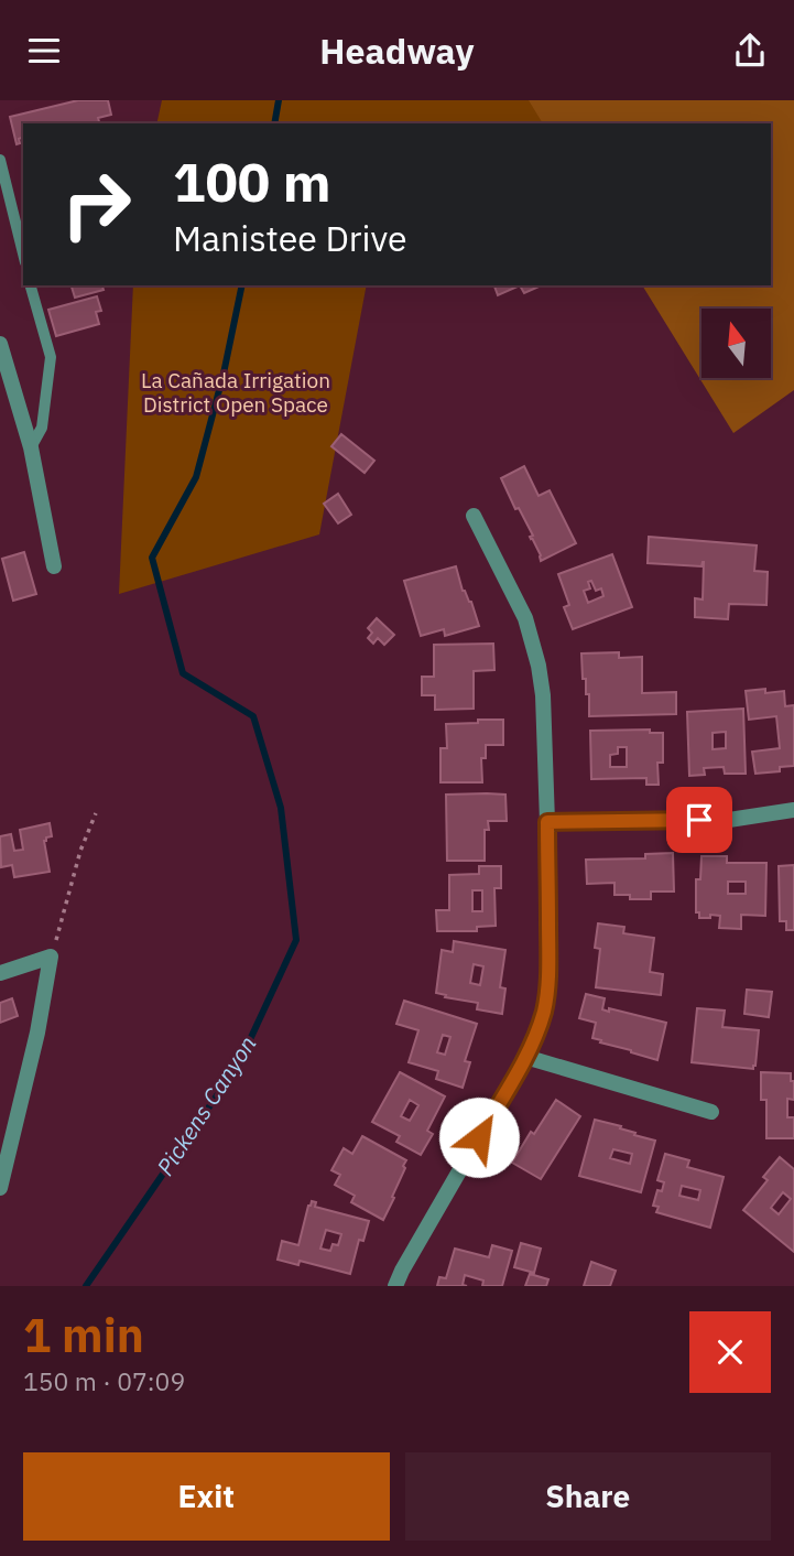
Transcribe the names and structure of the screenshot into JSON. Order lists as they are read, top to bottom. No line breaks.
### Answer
{"water":["Pickens Canyon"],"parks":["La Cañada Irrigation District Open Space"],"north":"top","page":{"header":"Headway","turn":["100 m","Manistee Drive"],"heading":["1 min","150 m · 07:09"],"buttons":["Exit","Share"]}}
